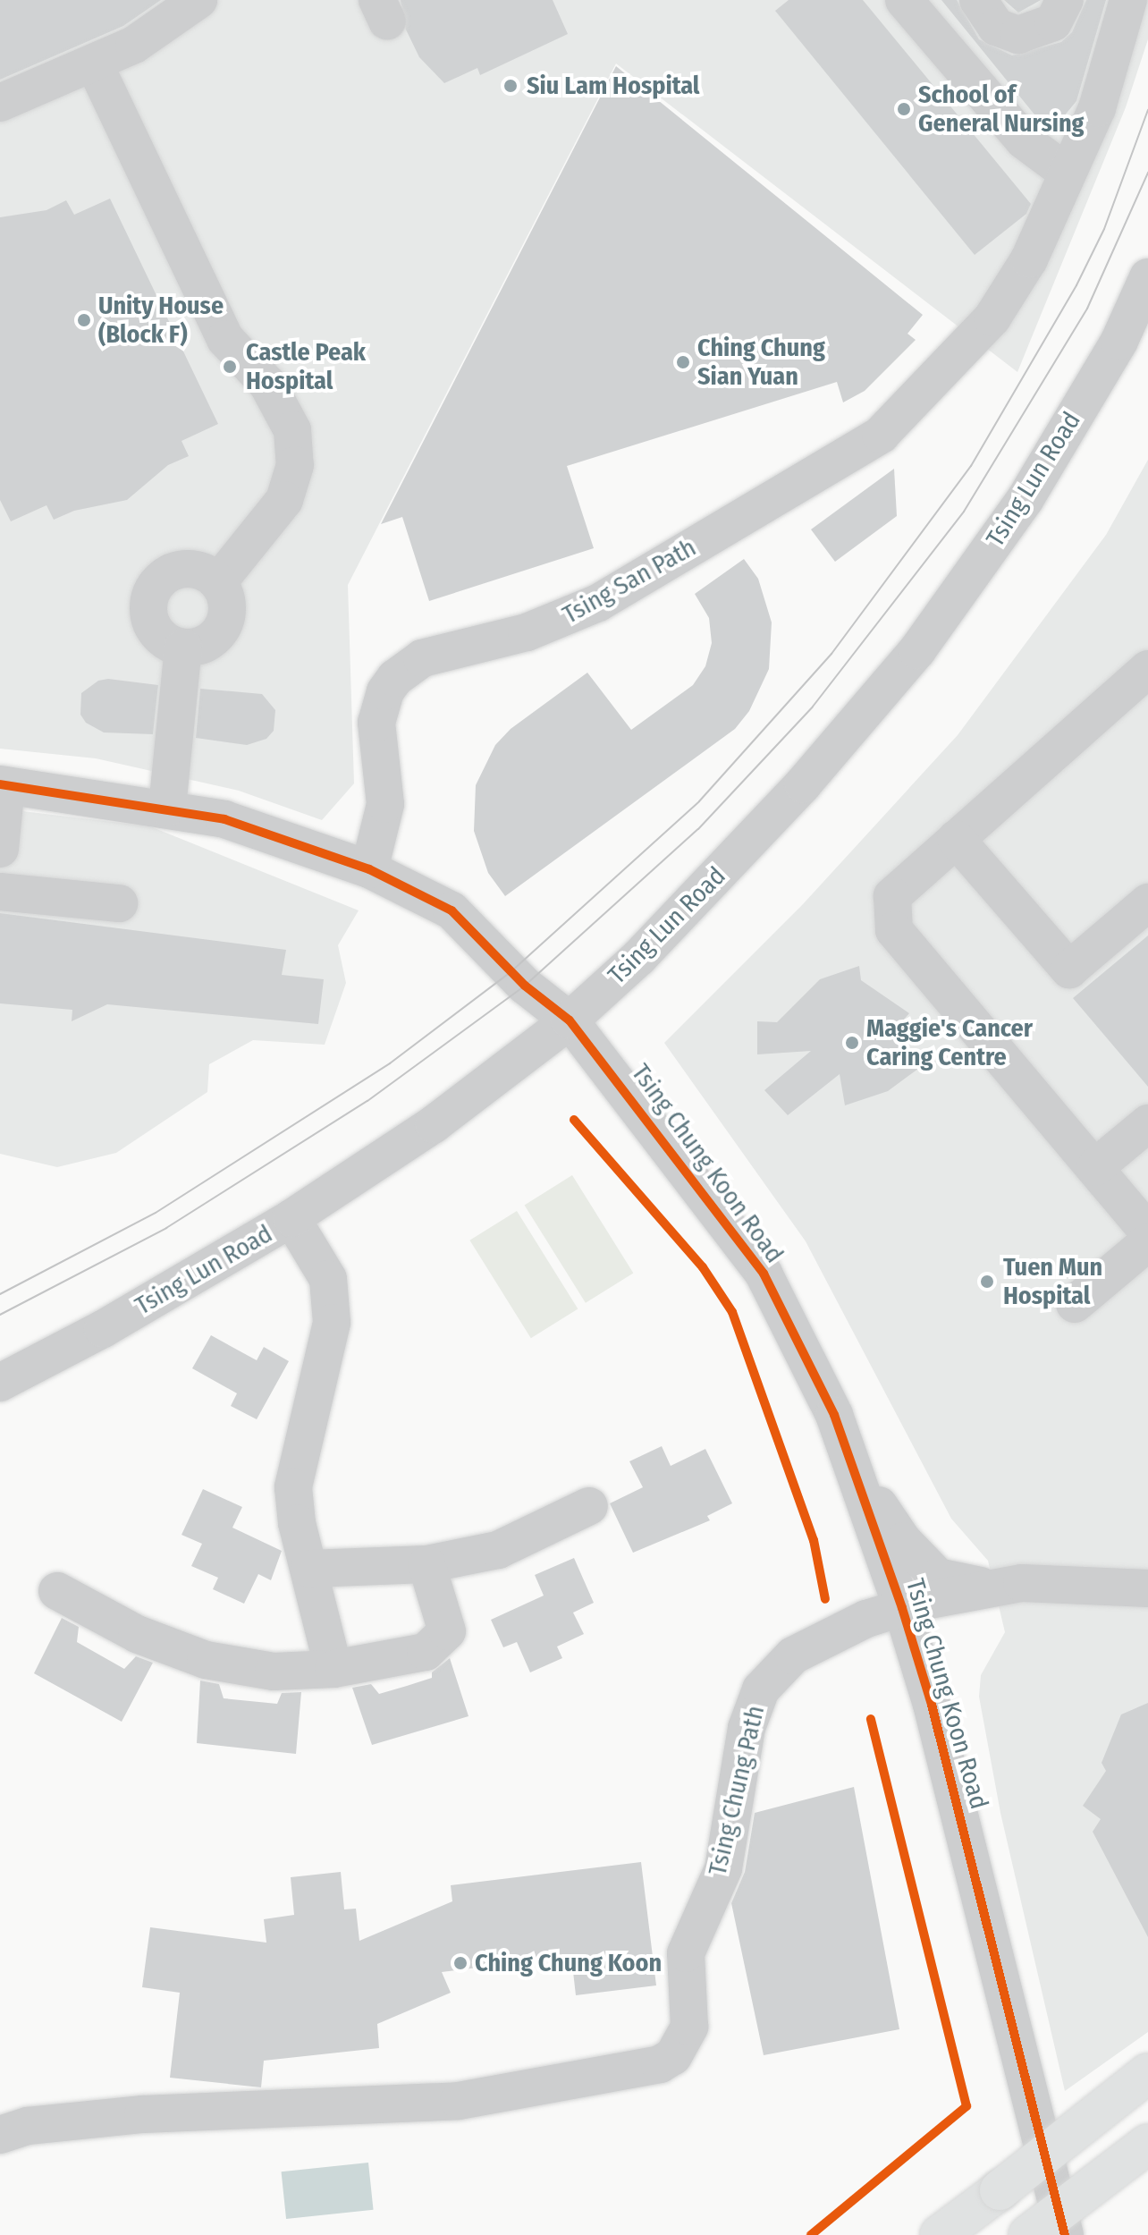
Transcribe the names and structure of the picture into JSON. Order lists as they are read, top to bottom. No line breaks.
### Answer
{"streets":{"street":["Tsing Lun Road","Tsing San Path","Tsing Chung Koon Road","Tsing Chung Path"]},"crossings":[["Tsing Lun Road","Tsing Chung Koon Road"],["Tsing San Path","Tsing Chung Koon Road"],["Tsing Chung Koon Road","Tsing Chung Path"]],"places":["Siu Lam Hospital","School of General Nursing","Unity House (Block F)","Ching Chung Sian Yuan","Castle Peak Hospital","Maggie's Cancer Caring Centre","Tuen Mun Hospital","Ching Chung Koon"]}
